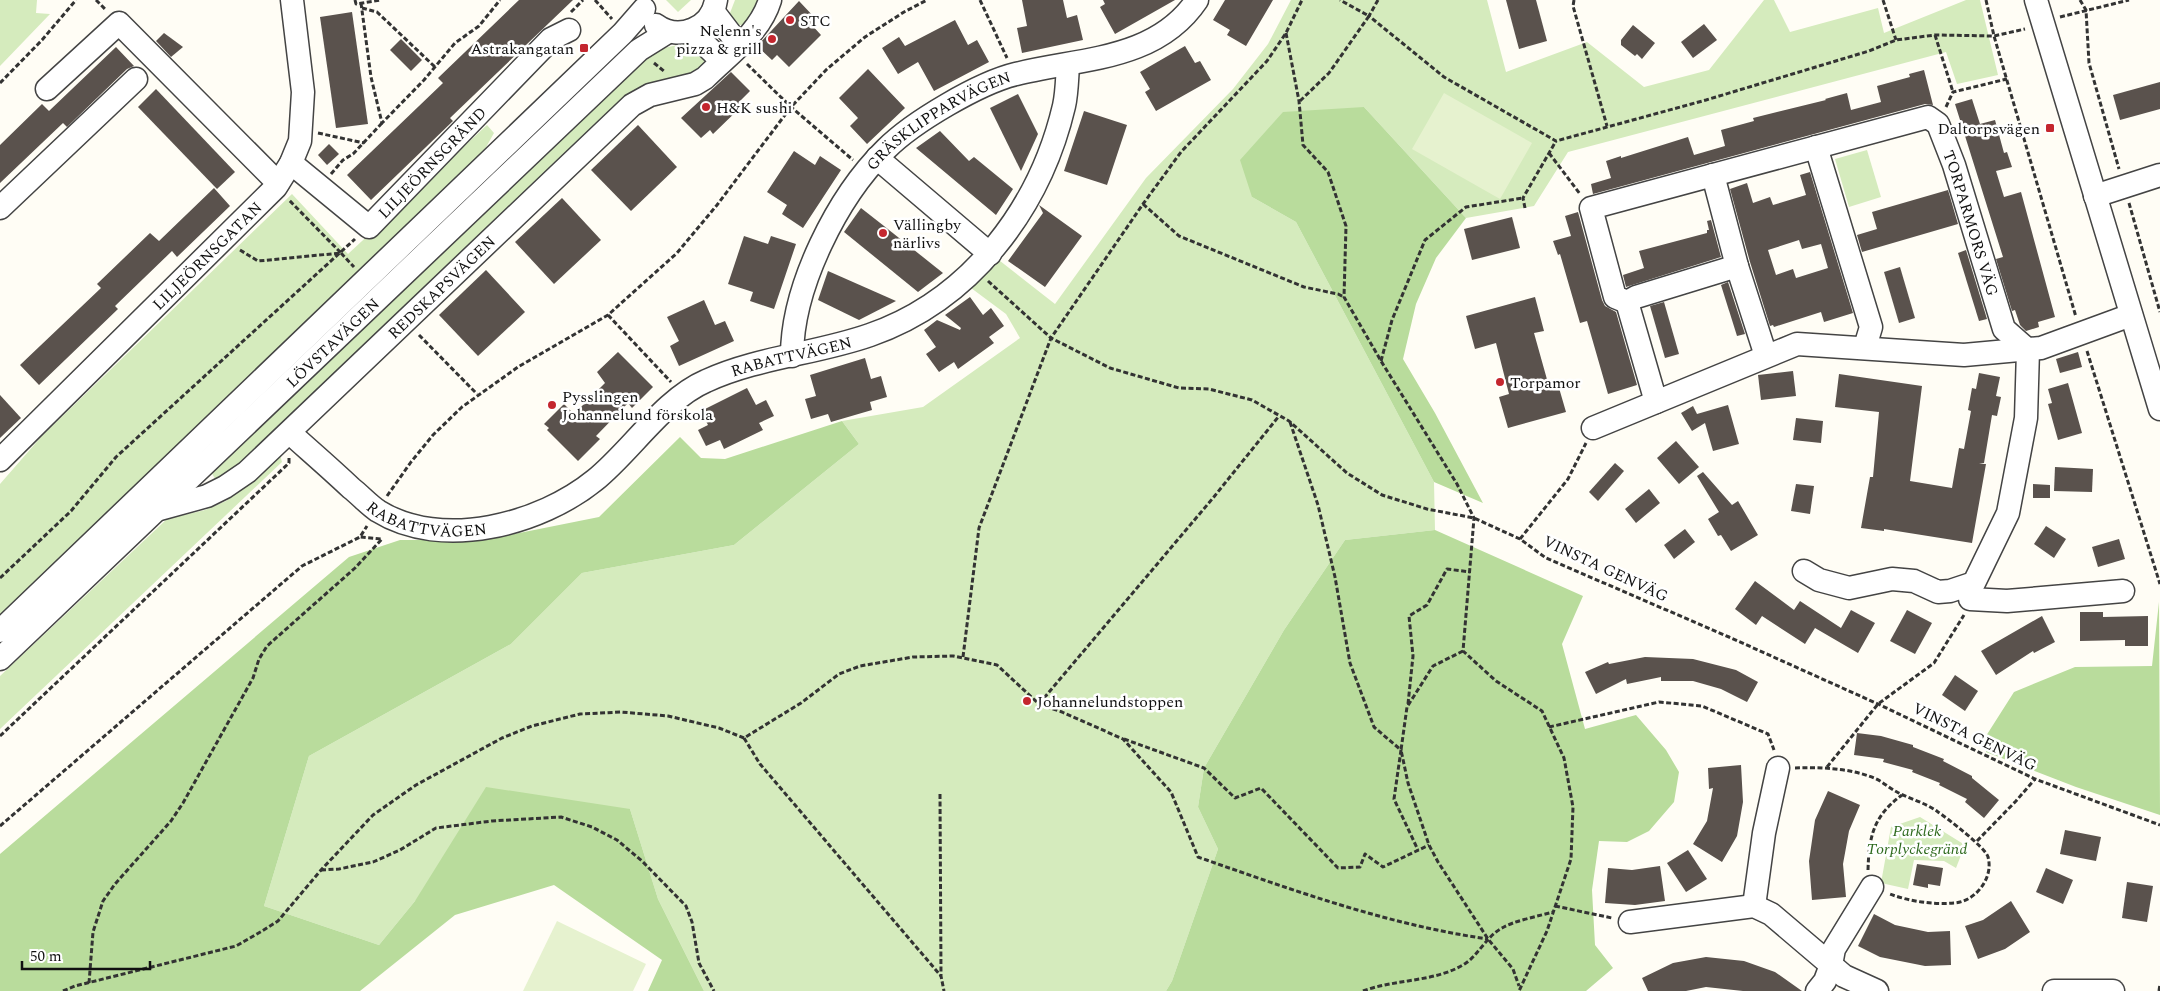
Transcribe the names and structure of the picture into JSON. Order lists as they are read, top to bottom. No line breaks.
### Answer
{"streets":{"street":["GRÄSKLIPPARVÄGEN","LILJEÖRNSGRÄND","TORPARMORS VÄG","LILJEÖRNSGATAN","REDSKAPSVÄGEN","LÖVSTAVÄGEN","RABATTVÄGEN"],"path":["VINSTA GENVÄG"]},"crossings":[["GRÄSKLIPPARVÄGEN","RABATTVÄGEN"],["LILJEÖRNSGRÄND","LILJEÖRNSGATAN"],["REDSKAPSVÄGEN","LÖVSTAVÄGEN"],["REDSKAPSVÄGEN","RABATTVÄGEN"]],"parks":["Parklek Torplyckegränd"],"places":{"other":["STC","Nelenn's pizza & grill","H&K sushi","Vällingby närlivs","Torpamor","Pysslingen Johannelund förskola","Johannelundstoppen"],"transit":["Astrakangatan","Daltorpsvägen"]},"scale_bar":"50 m"}
